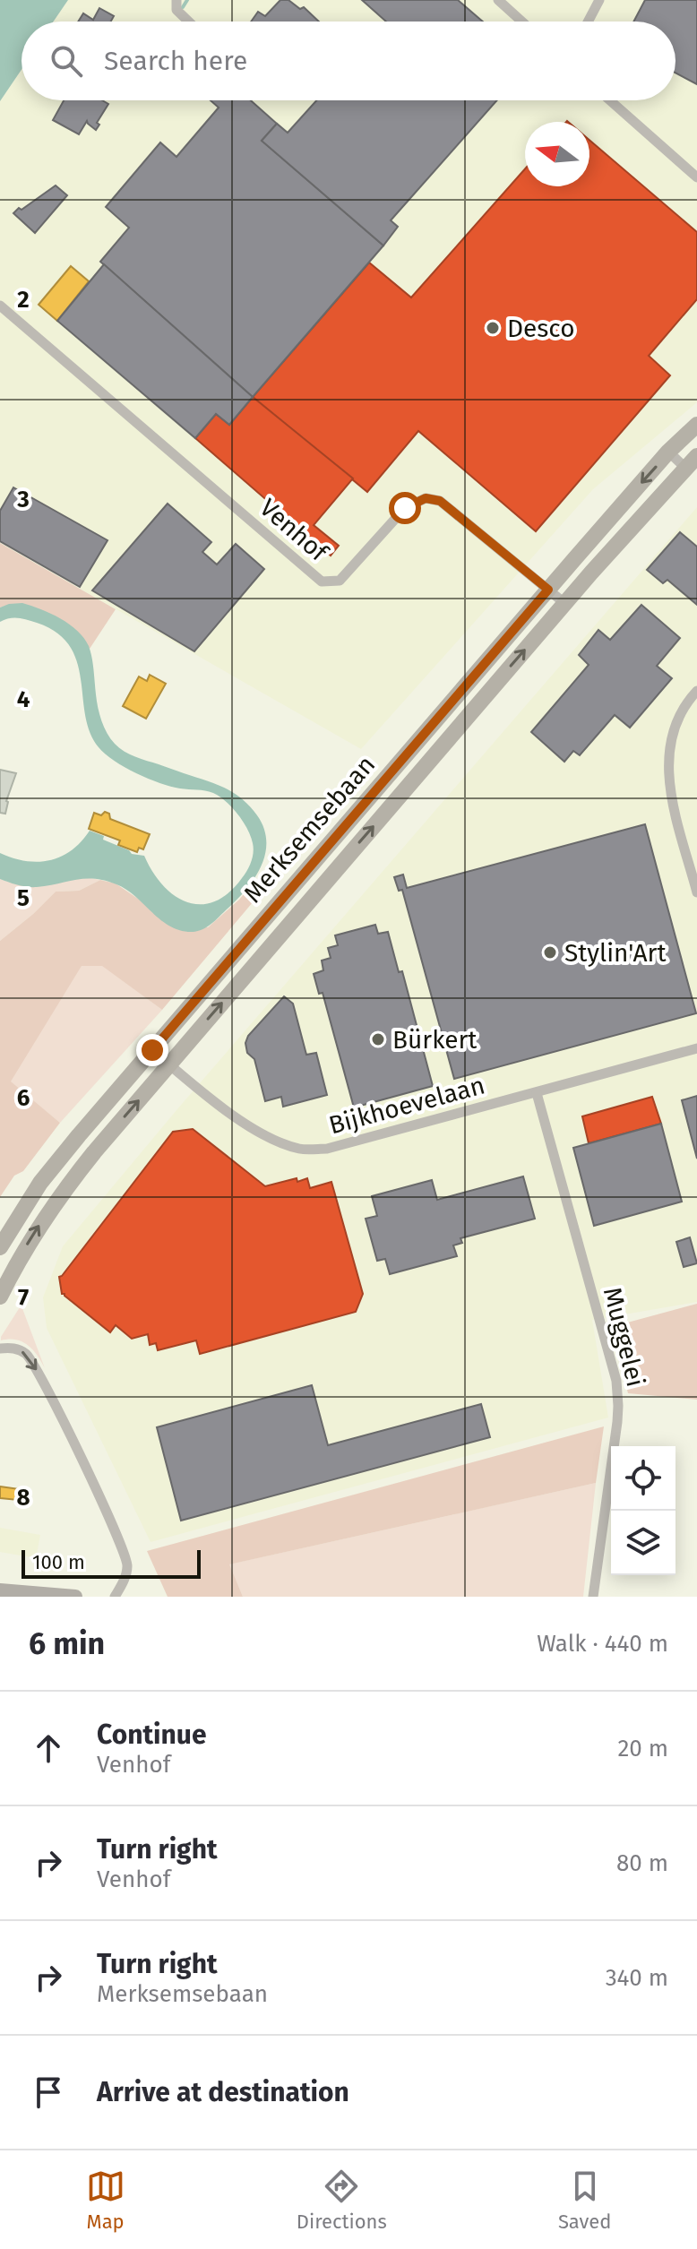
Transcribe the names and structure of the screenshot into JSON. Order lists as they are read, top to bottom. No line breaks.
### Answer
{"streets":{"main road":["Merksemsebaan"],"street":["Venhof","Bijkhoevelaan","Muggelei"]},"crossings":[["Venhof","Merksemsebaan"],["Merksemsebaan","Bijkhoevelaan"],["Bijkhoevelaan","Muggelei"]],"places":["Desco","Stylin'Art","Bürkert"],"scale_bar":"100 m","north":"left","page":{"search":"Search here","scale":"100 m","heading":["6 min","Walk · 440 m"],"list":[["Continue","Venhof","20 m"],["Turn right","Venhof","80 m"],["Turn right","Merksemsebaan","340 m"],"Arrive at destination"],"nav":["Map","Directions","Saved"]},"grid":{"rows":["2","3","4","5","6","7","8"]}}
